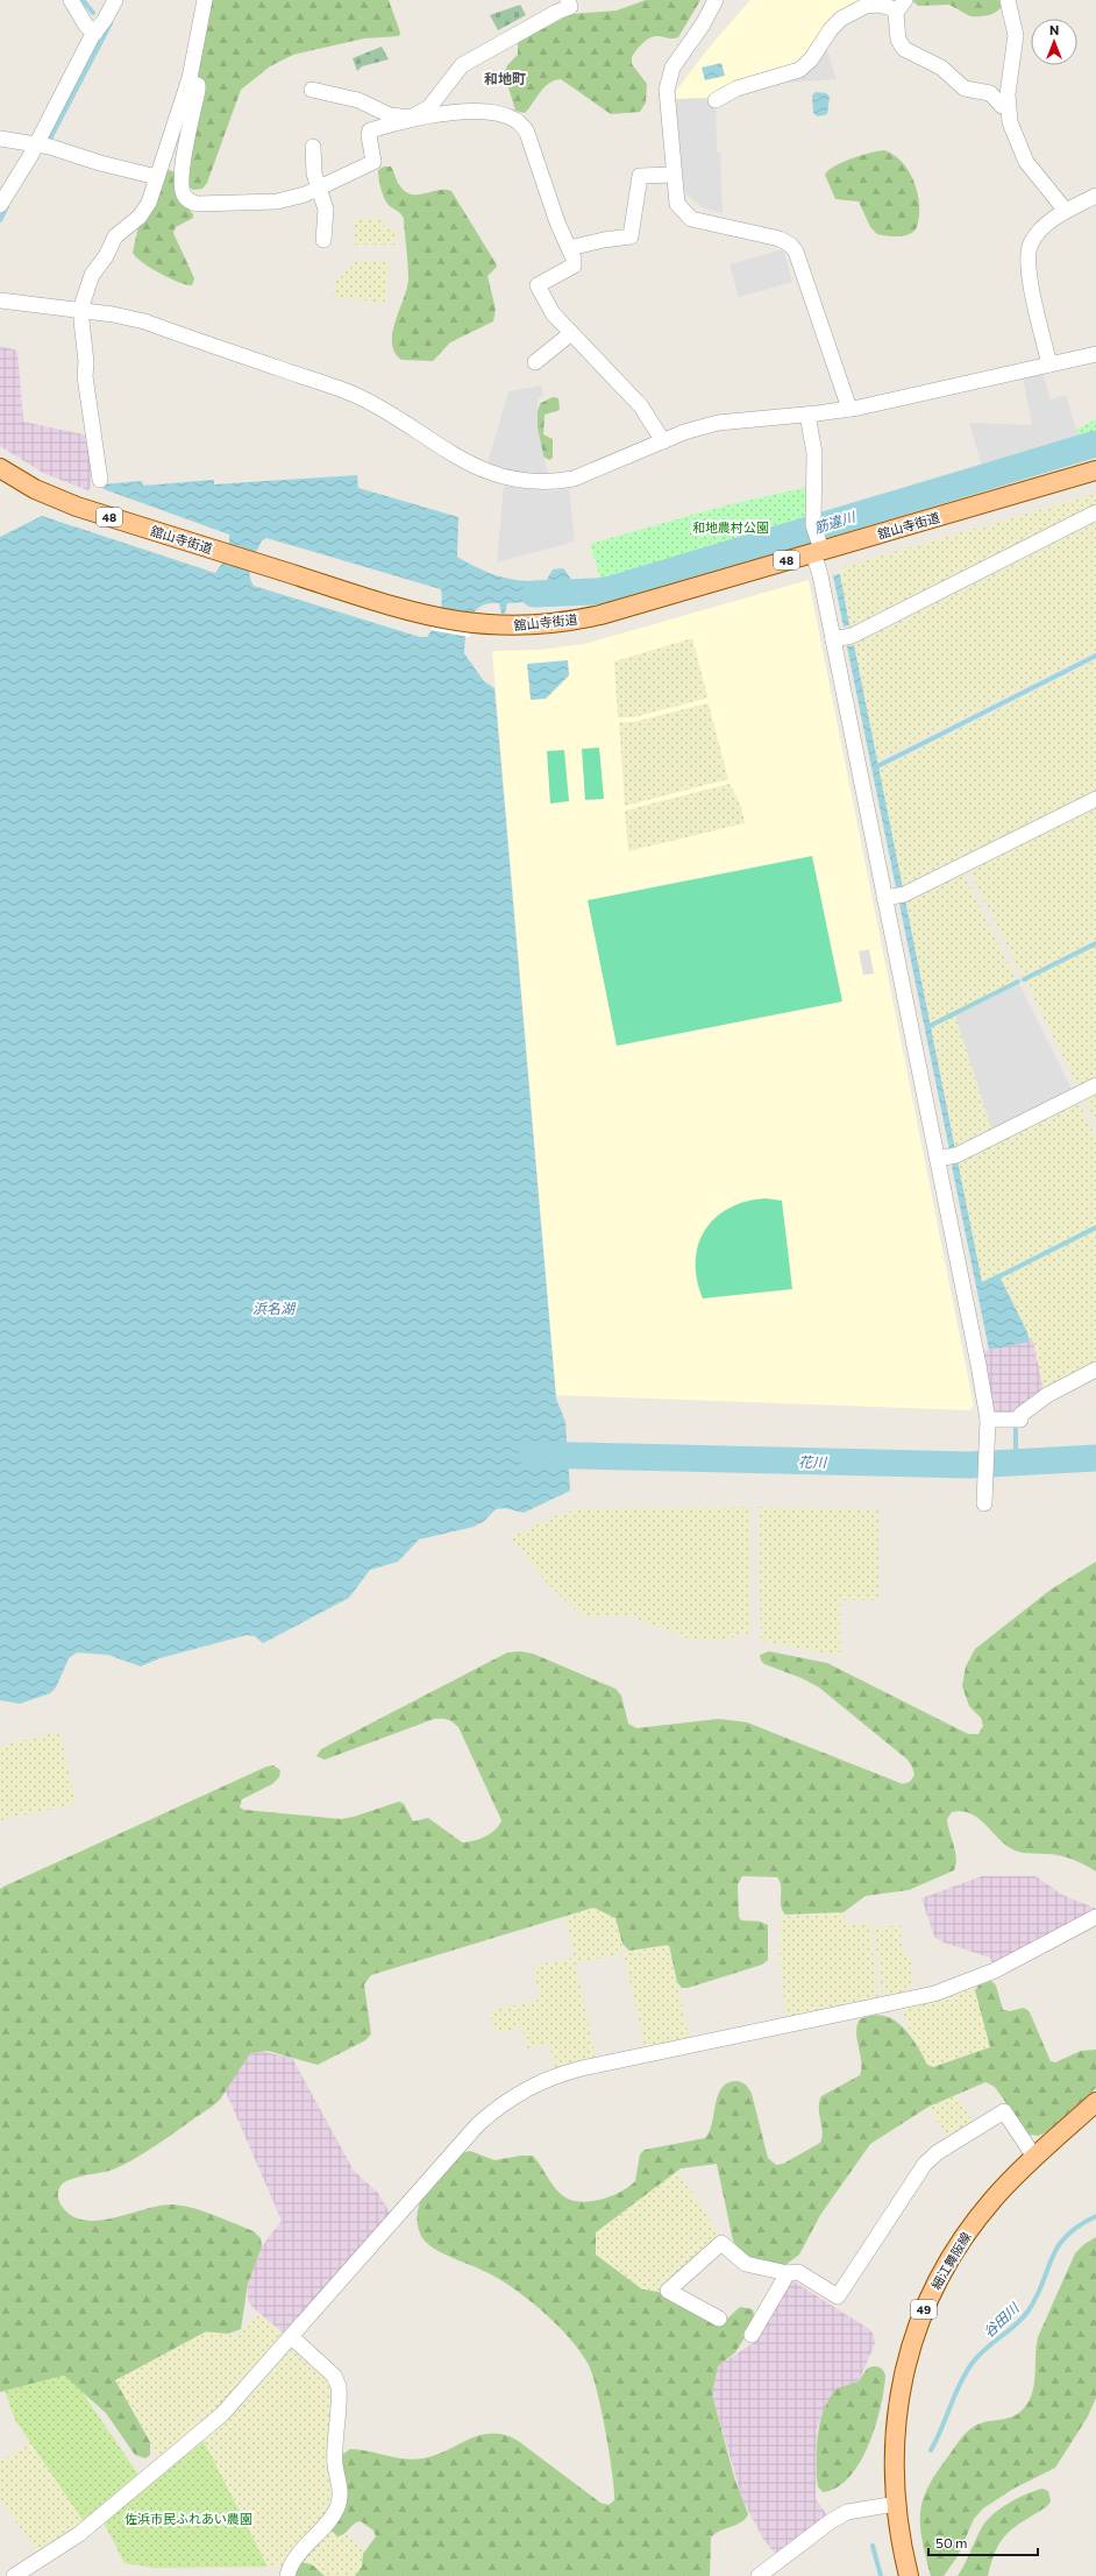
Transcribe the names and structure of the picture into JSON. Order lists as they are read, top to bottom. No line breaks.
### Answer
{"streets":{"main road":["48","舘山寺街道","細江舞阪線","49"]},"districts":["和地町"],"water":["筋違川","浜名湖","花川","谷田川"],"parks":["和地農村公園","佐浜市民ふれあい農園"],"scale_bar":"50 m","north":"top"}
